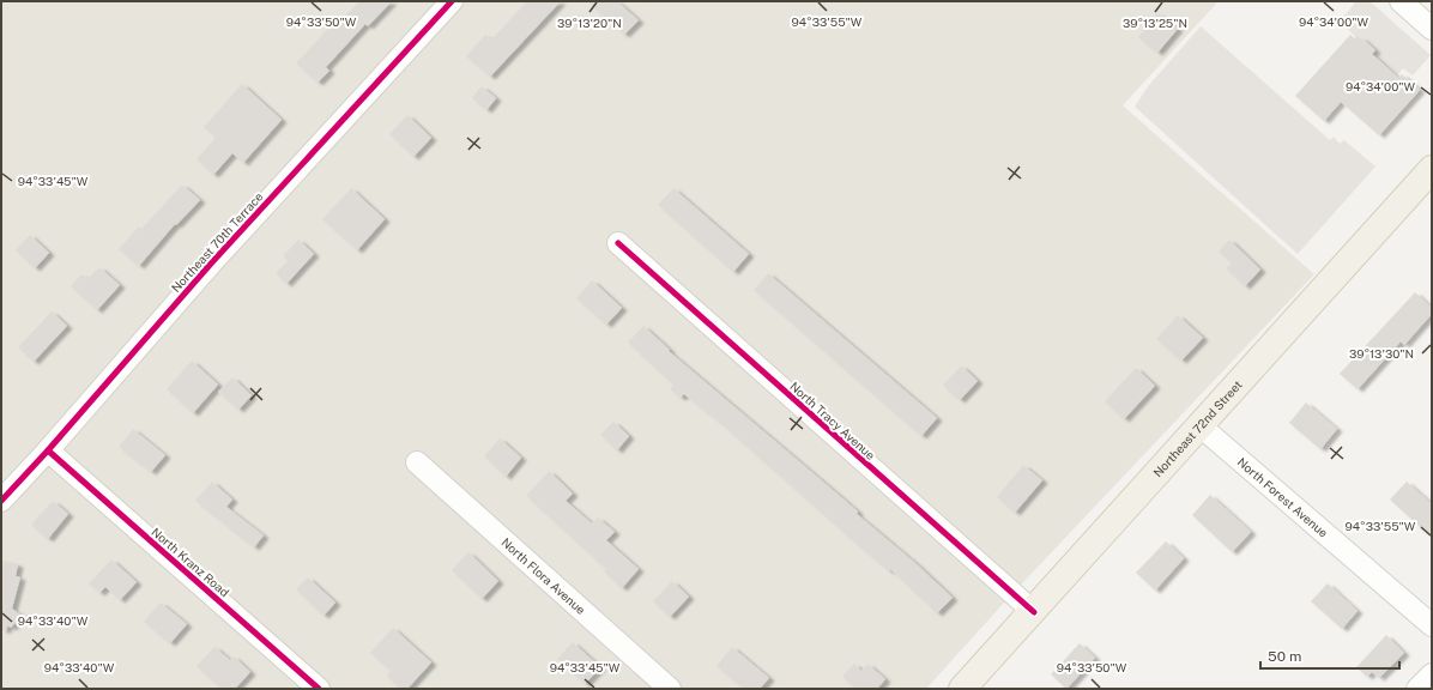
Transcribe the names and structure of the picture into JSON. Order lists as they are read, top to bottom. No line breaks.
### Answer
{"streets":{"main road":["Northeast 72nd Street"],"street":["Northeast 70th Terrace","North Tracy Avenue","North Forest Avenue","North Kranz Road","North Flora Avenue"]},"crossings":[["Northeast 70th Terrace","North Kranz Road"],["North Tracy Avenue","Northeast 72nd Street"],["Northeast 72nd Street","North Forest Avenue"]],"scale_bar":"50 m","coordinates":["94°33'50\"W","94°33'55\"W","94°34'00\"W","39°13'25\"N","39°13'20\"N","94°33'45\"W","39°13'30\"N","94°33'40\"W"]}
